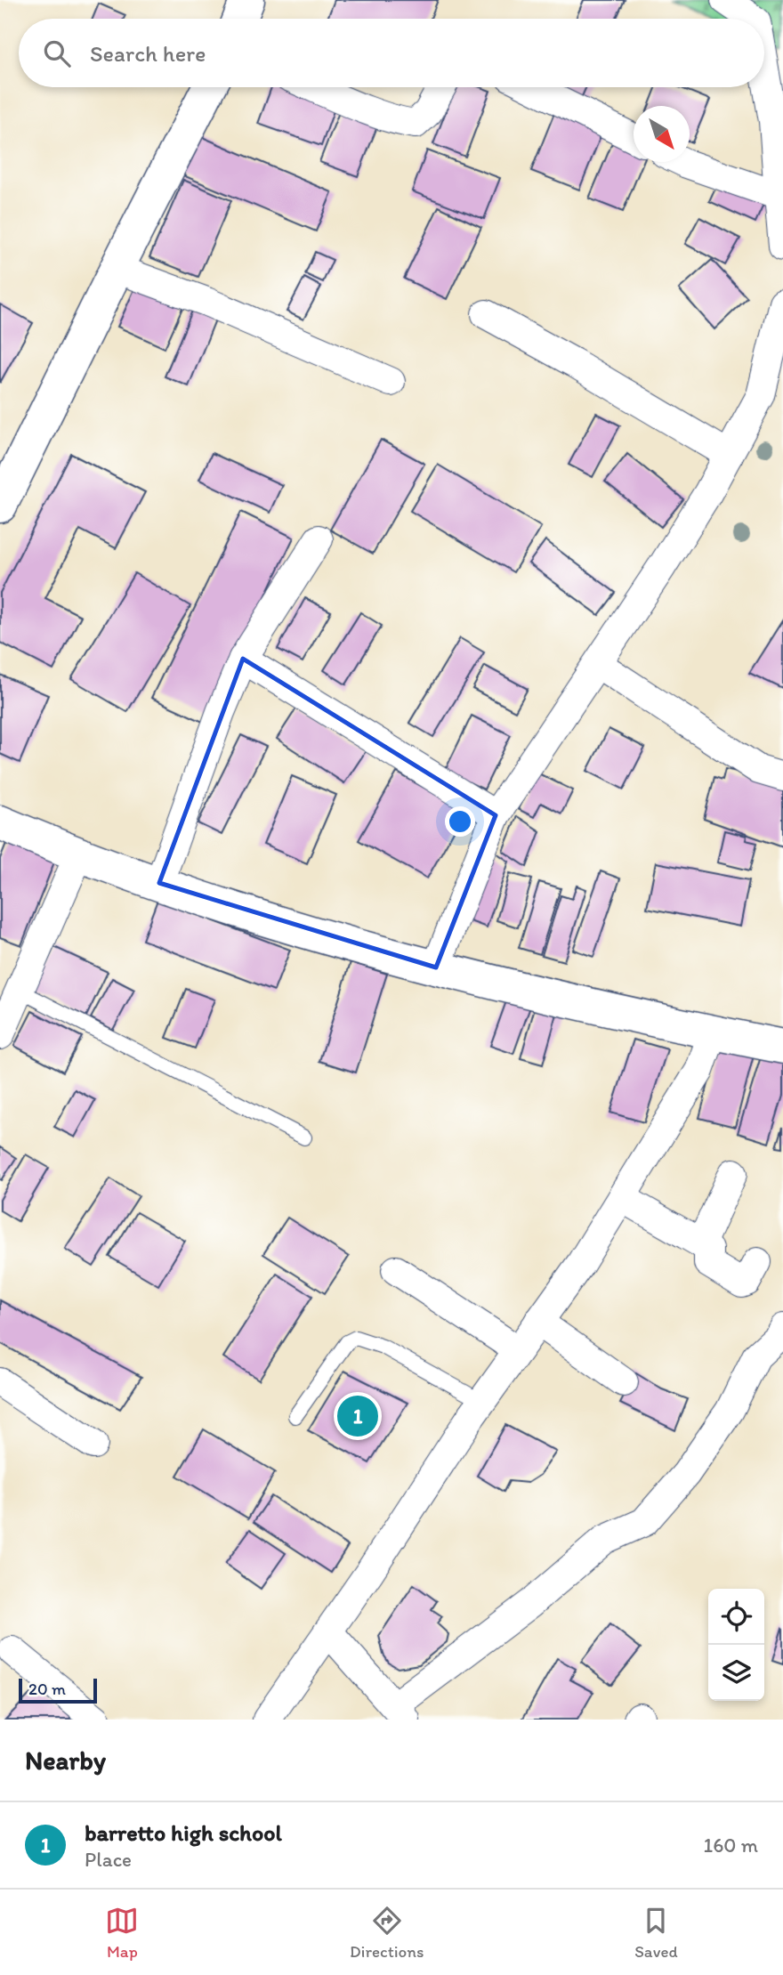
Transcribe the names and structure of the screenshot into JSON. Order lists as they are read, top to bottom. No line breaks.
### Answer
{"scale_bar":"20 m","north":"bottom right","page":{"search":"Search here","pins":"1","scale":"20 m","heading":"Nearby","list":[{"mark":"1","name":"barretto high school","note":"Place","value":"160 m"}],"nav":["Map","Directions","Saved"]}}
